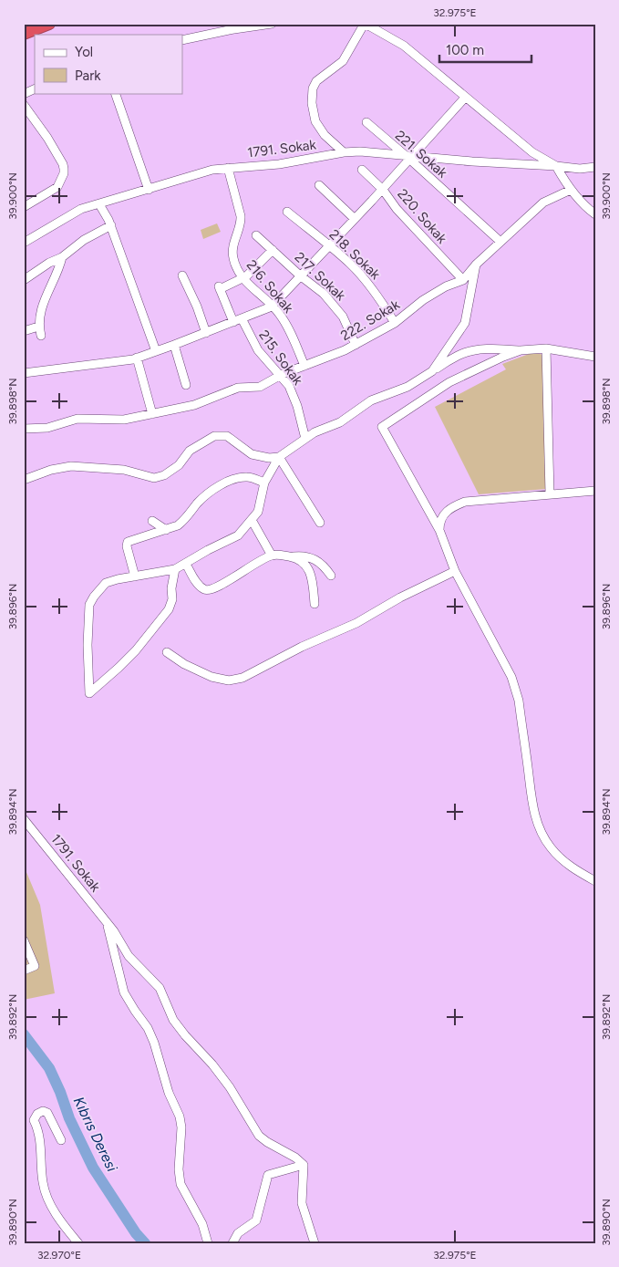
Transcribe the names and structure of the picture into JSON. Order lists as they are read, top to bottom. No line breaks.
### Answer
{"streets":{"street":["1791. Sokak","221. Sokak","220. Sokak","218. Sokak","217. Sokak","216. Sokak","222. Sokak","215. Sokak"]},"crossings":[["1791. Sokak","221. Sokak"],["1791. Sokak","216. Sokak"],["221. Sokak","222. Sokak"],["220. Sokak","222. Sokak"],["218. Sokak","222. Sokak"],["217. Sokak","222. Sokak"],["216. Sokak","222. Sokak"],["216. Sokak","215. Sokak"],["222. Sokak","215. Sokak"]],"water":["Kıbrıs Deresi"],"legend":["Yol","Park"],"scale_bar":"100 m","coordinates":["32.975°E","39.900°N","39.898°N","39.896°N","39.894°N","39.892°N","39.890°N","32.970°E"]}
